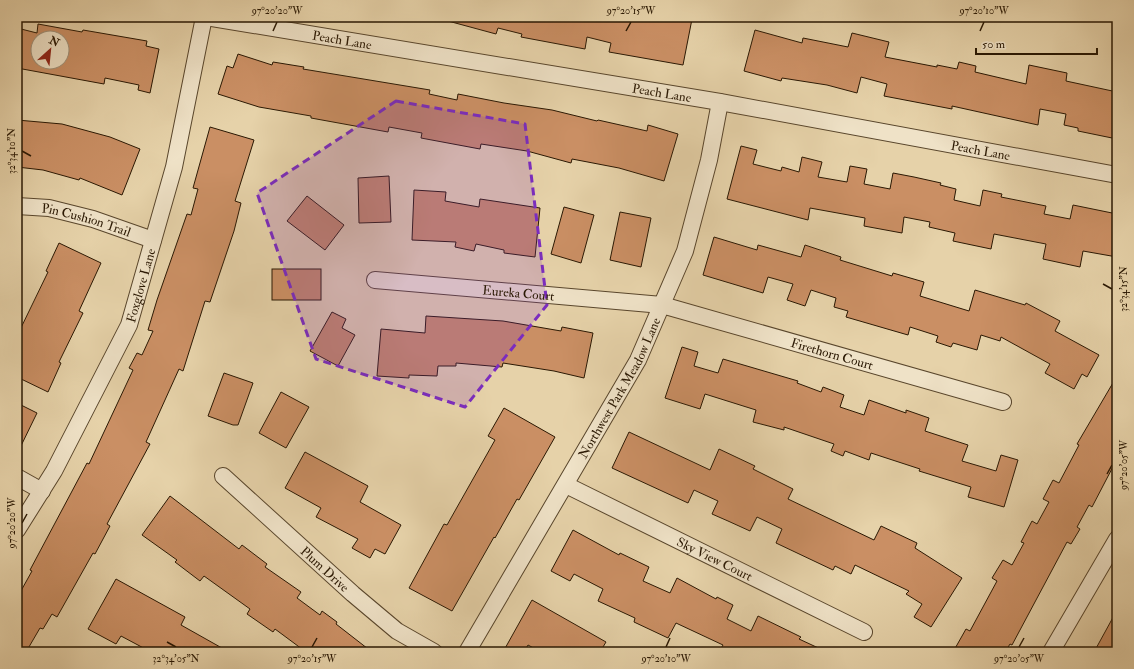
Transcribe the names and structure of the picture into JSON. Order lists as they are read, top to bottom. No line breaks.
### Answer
{"streets":{"street":["Peach Lane","Pin Cushion Trail","Foxglove Lane","Eureka Court","Firethorn Court","Northwest Park Meadow Lane","Sky View Court","Plum Drive"]},"crossings":[["Peach Lane","Foxglove Lane"],["Peach Lane","Northwest Park Meadow Lane"],["Pin Cushion Trail","Foxglove Lane"],["Eureka Court","Firethorn Court"],["Eureka Court","Northwest Park Meadow Lane"],["Firethorn Court","Northwest Park Meadow Lane"],["Northwest Park Meadow Lane","Sky View Court"]],"scale_bar":"50 m","north":"top right","coordinates":["97°20'20\"W","97°20'15\"W","97°20'10\"W","32°34'10\"N","32°34'15\"N","97°20'05\"W","32°34'05\"N"]}
